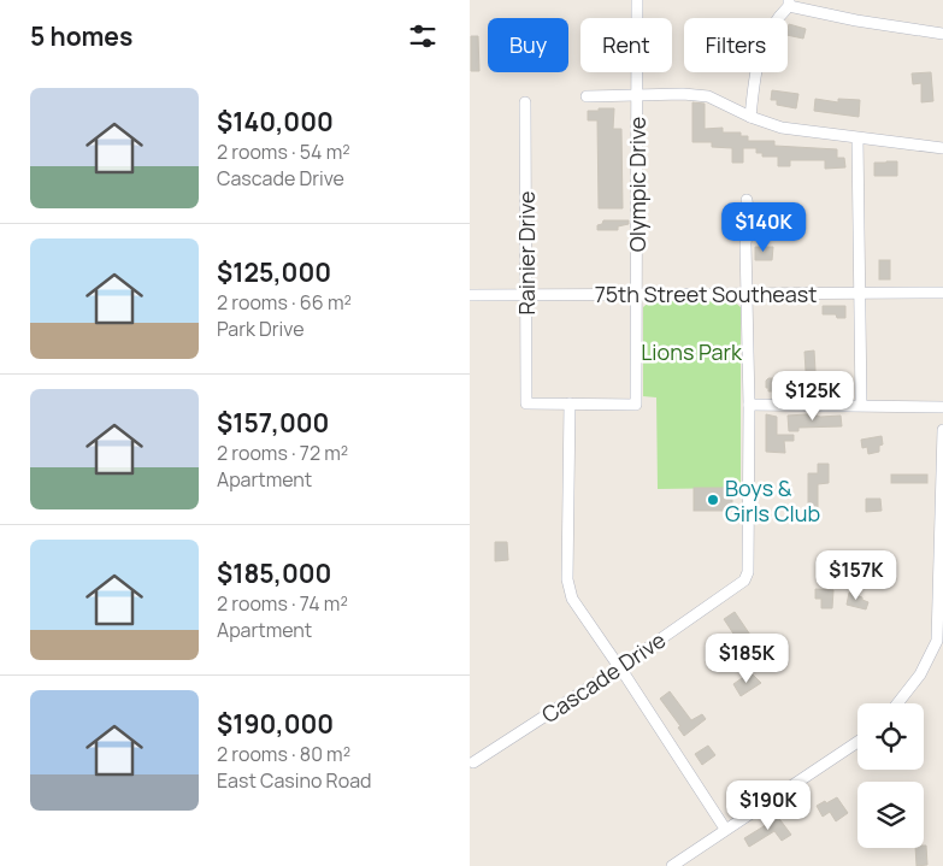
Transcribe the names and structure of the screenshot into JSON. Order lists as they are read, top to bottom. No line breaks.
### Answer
{"streets":{"street":["Olympic Drive","Rainier Drive","75th Street Southeast","Cascade Drive"]},"crossings":[["Olympic Drive","Rainier Drive"],["Olympic Drive","75th Street Southeast"],["Rainier Drive","75th Street Southeast"],["75th Street Southeast","Cascade Drive"]],"parks":["Lions Park"],"places":["Boys & Girls Club"],"page":{"heading":"5 homes","chip":["Buy","Rent","Filters"],"list":[{"name":"$140,000","note":"2 rooms · 54 m² · Cascade Drive"},{"name":"$125,000","note":"2 rooms · 66 m² · Park Drive"},{"name":"$157,000","note":"2 rooms · 72 m² · Apartment"},{"name":"$185,000","note":"2 rooms · 74 m² · Apartment"},{"name":"$190,000","note":"2 rooms · 80 m² · East Casino Road"}],"price":["$140K","$125K","$157K","$185K","$190K"]}}
